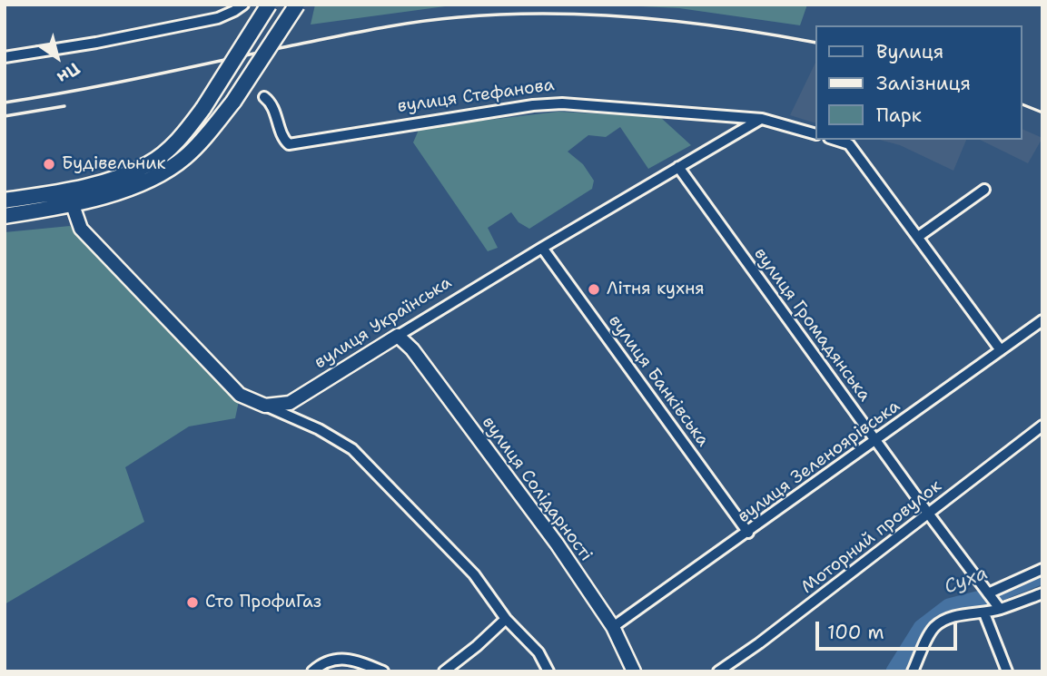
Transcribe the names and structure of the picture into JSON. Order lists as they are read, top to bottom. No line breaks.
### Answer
{"streets":{"street":["вулиця Стефанова","вулиця Українська","вулиця Громадянська","вулиця Банківська","вулиця Зеленоярівська","вулиця Солідарності","Моторний провулок"]},"crossings":[["вулиця Стефанова","вулиця Українська"],["вулиця Українська","вулиця Громадянська"],["вулиця Українська","вулиця Банківська"],["вулиця Українська","вулиця Солідарності"],["вулиця Громадянська","вулиця Зеленоярівська"],["вулиця Громадянська","Моторний провулок"],["вулиця Банківська","вулиця Зеленоярівська"],["вулиця Зеленоярівська","вулиця Солідарності"]],"water":["Суха"],"places":["Будівельник","Літня кухня","Сто ПрофиГаз"],"legend":["Вулиця","Залізниця","Парк"],"scale_bar":"100 m","north":"bottom right"}
